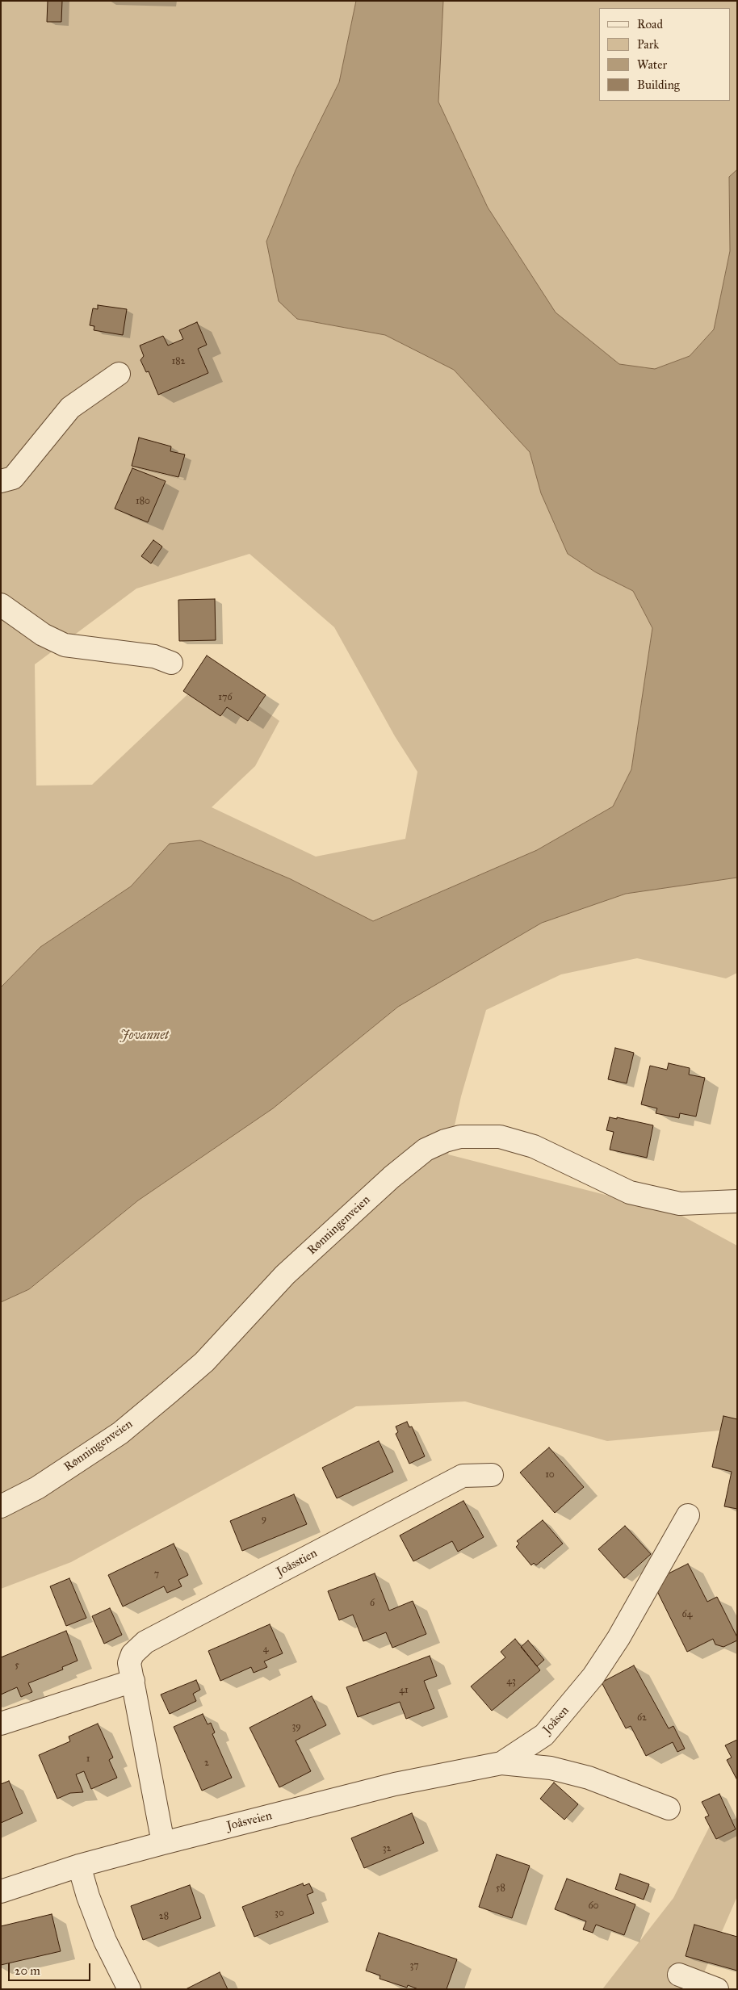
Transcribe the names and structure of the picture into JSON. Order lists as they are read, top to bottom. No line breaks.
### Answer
{"streets":{"street":["Rønningenveien","Joåsstien","Joåsen","Joåsveien"]},"crossings":[["Joåsstien","Joåsveien"],["Joåsen","Joåsveien"]],"water":["Jovannet"],"house_numbers":["182","180","176","10","9","7","6","64","4","5","43","41","62","39","1","2","32","58","60","30","28","37"],"legend":["Road","Park","Water","Building"],"scale_bar":"20 m"}
